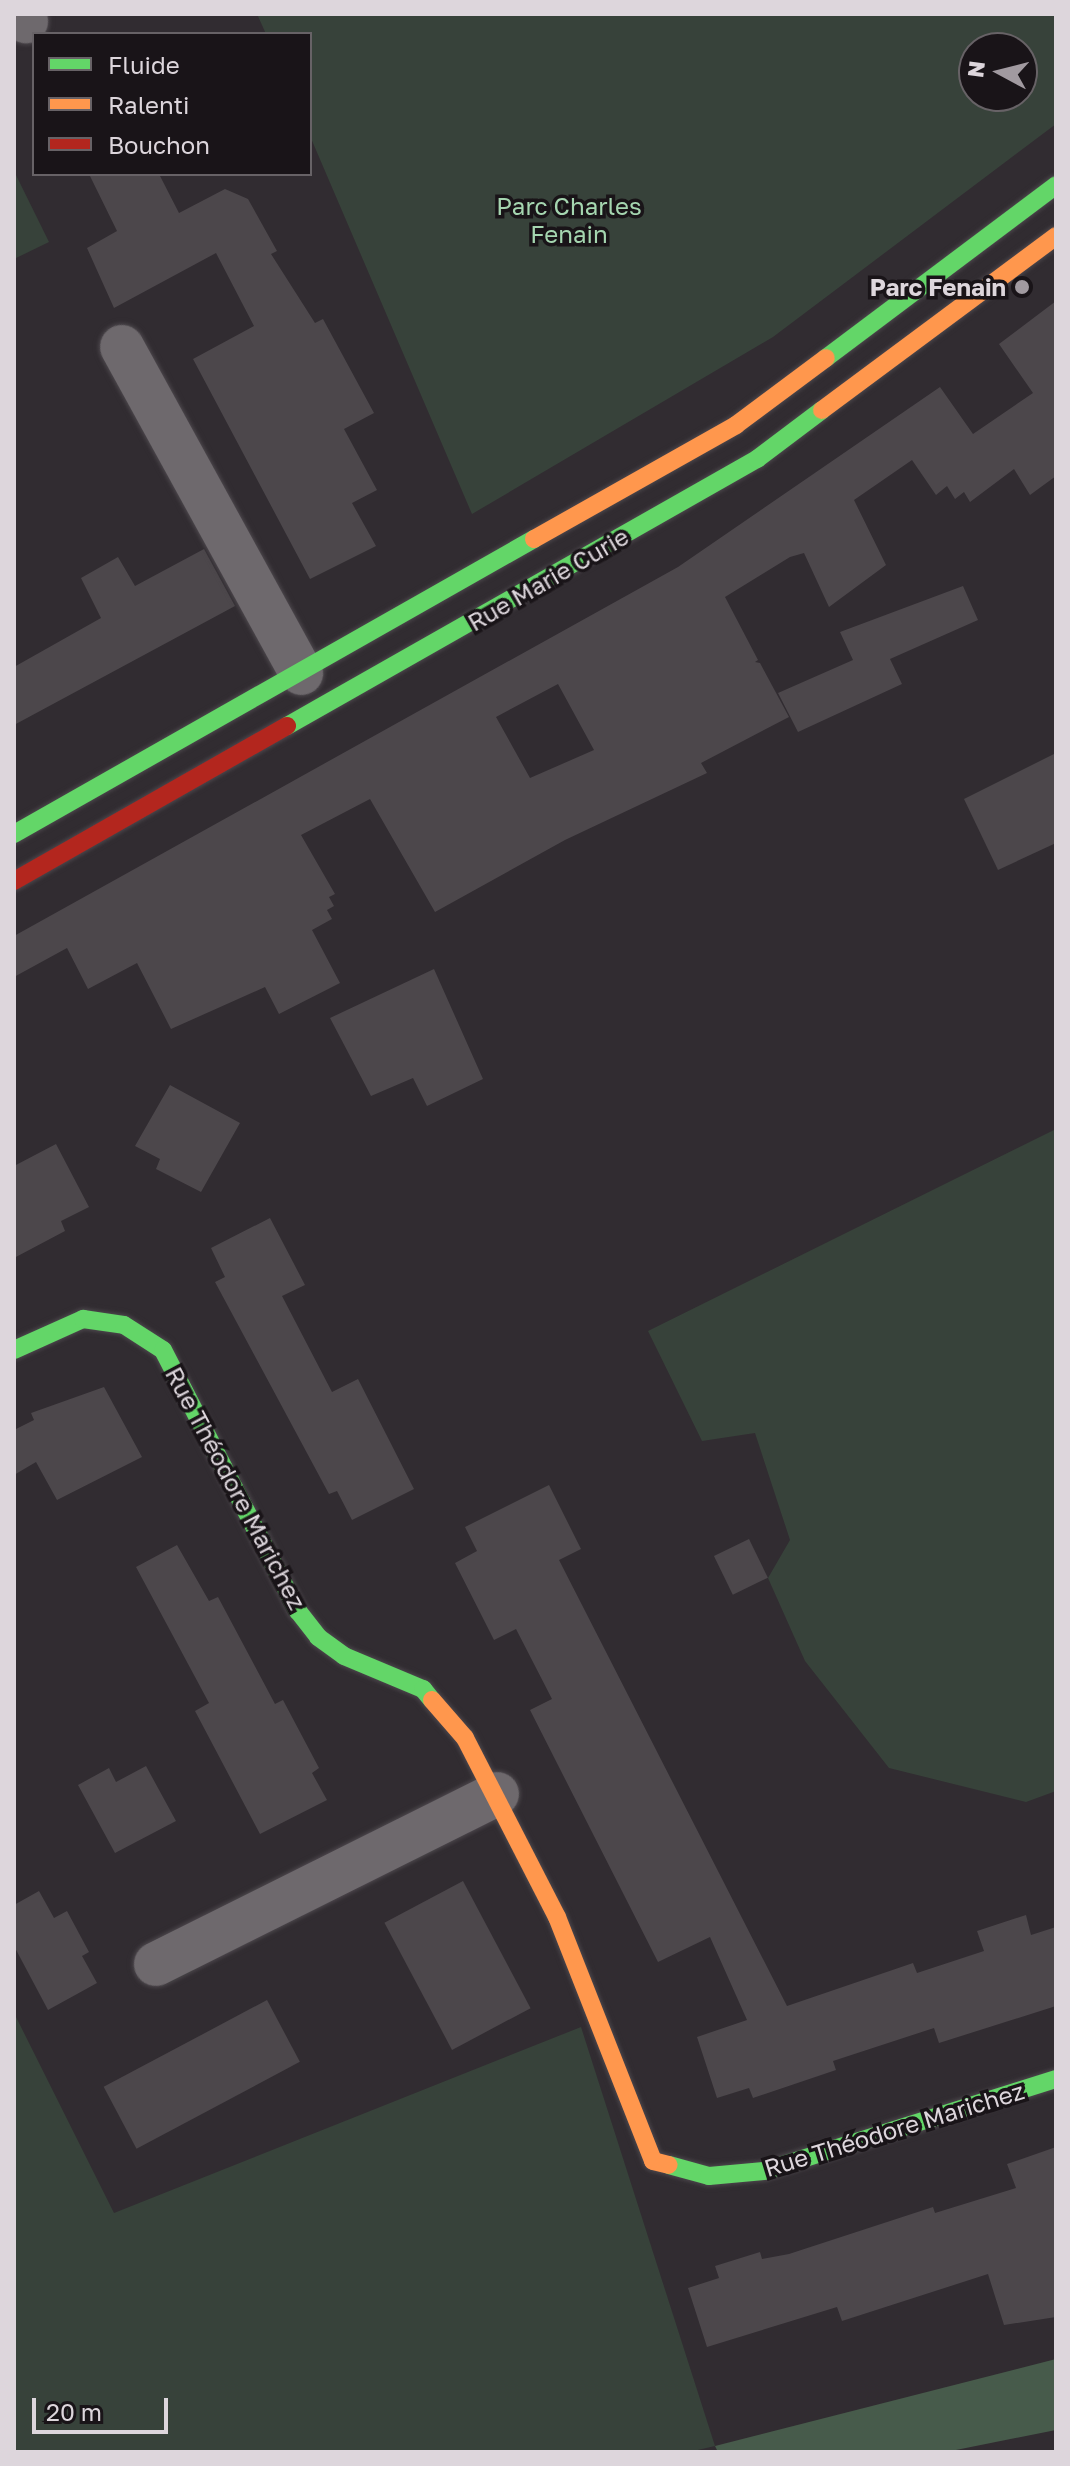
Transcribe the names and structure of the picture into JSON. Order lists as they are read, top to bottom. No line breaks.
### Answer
{"streets":{"street":["Rue Marie Curie","Rue Théodore Marichez"]},"parks":["Parc Charles Fenain"],"places":["Parc Fenain"],"legend":["Fluide","Ralenti","Bouchon"],"scale_bar":"20 m","north":"left"}
